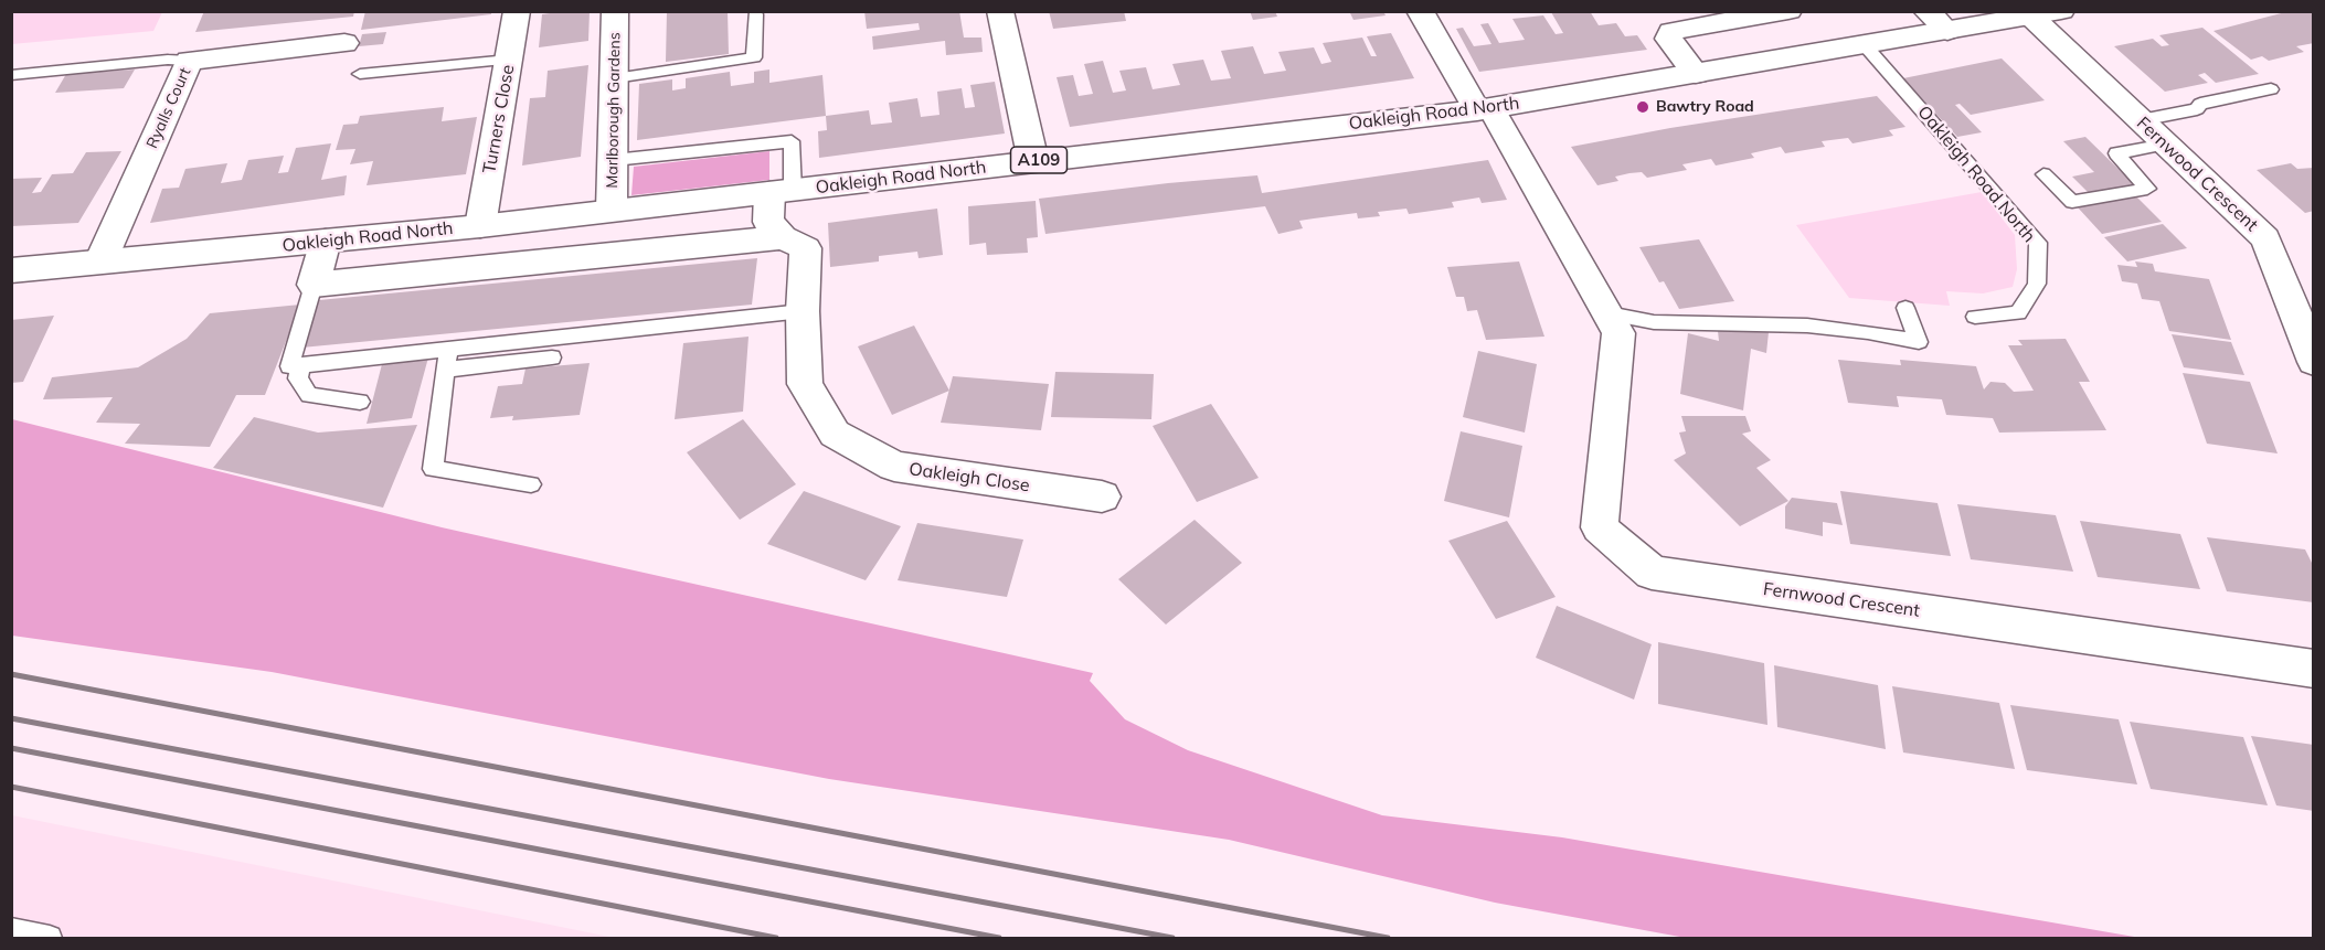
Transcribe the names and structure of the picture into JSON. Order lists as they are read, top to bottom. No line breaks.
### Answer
{"streets":{"street":["Ryalls Court","Marlborough Gardens","Oakleigh Road North","Turners Close","A109","Fernwood Crescent","Oakleigh Close"]},"crossings":[["Ryalls Court","Oakleigh Road North"],["Marlborough Gardens","Oakleigh Road North"],["Oakleigh Road North","Turners Close"],["Oakleigh Road North","Fernwood Crescent"],["Oakleigh Road North","Oakleigh Close"]],"places":["Bawtry Road"]}
